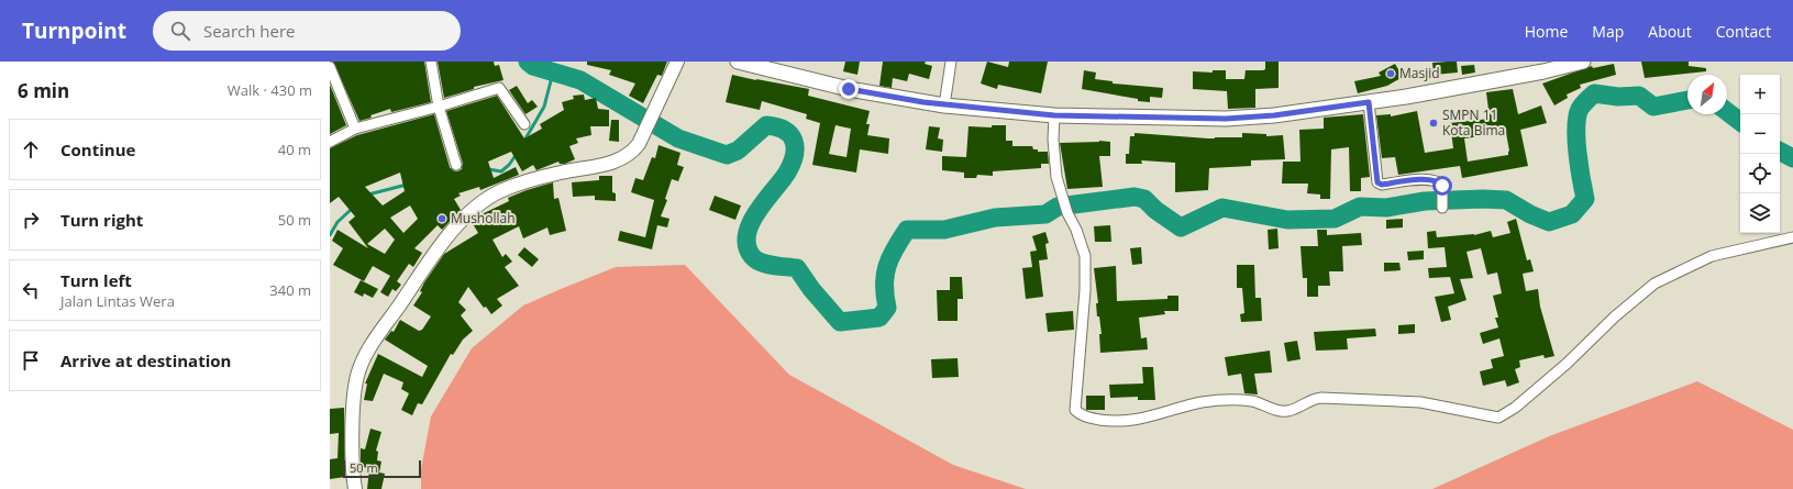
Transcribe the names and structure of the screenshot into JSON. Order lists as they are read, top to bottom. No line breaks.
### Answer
{"places":["Masjid","SMPN 11 Kota Bima","Mushollah"],"scale_bar":"50 m","north":"top right","page":{"header":"Turnpoint","search":"Search here","nav":["Home","Map","About","Contact"],"heading":["6 min","Walk · 430 m"],"map_buttons":["+","−"],"list":[["Continue","40 m"],["Turn right","50 m"],["Turn left","Jalan Lintas Wera","340 m"],"Arrive at destination"],"scale":"50 m"}}
